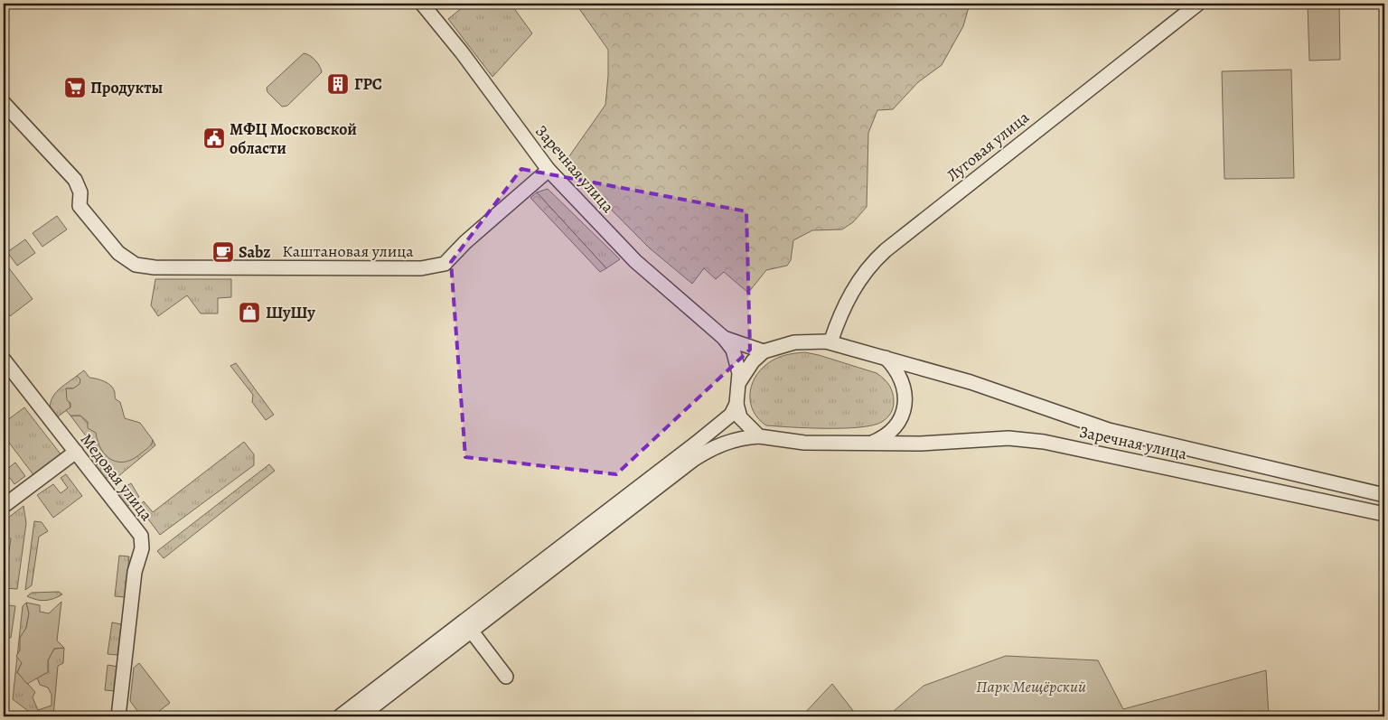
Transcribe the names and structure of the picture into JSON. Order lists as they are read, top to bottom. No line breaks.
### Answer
{"streets":{"street":["Луговая улица","Заречная улица","Каштановая улица","Медовая улица"]},"crossings":[["Луговая улица","Заречная улица"],["Заречная улица","Каштановая улица"]],"parks":["Парк Мещёрский"],"places":{"building":["ГРС"],"supermarket":["Продукты"],"public building":["МФЦ Московской области"],"cafe":["Sabz"],"shop":["ШуШу"]}}
